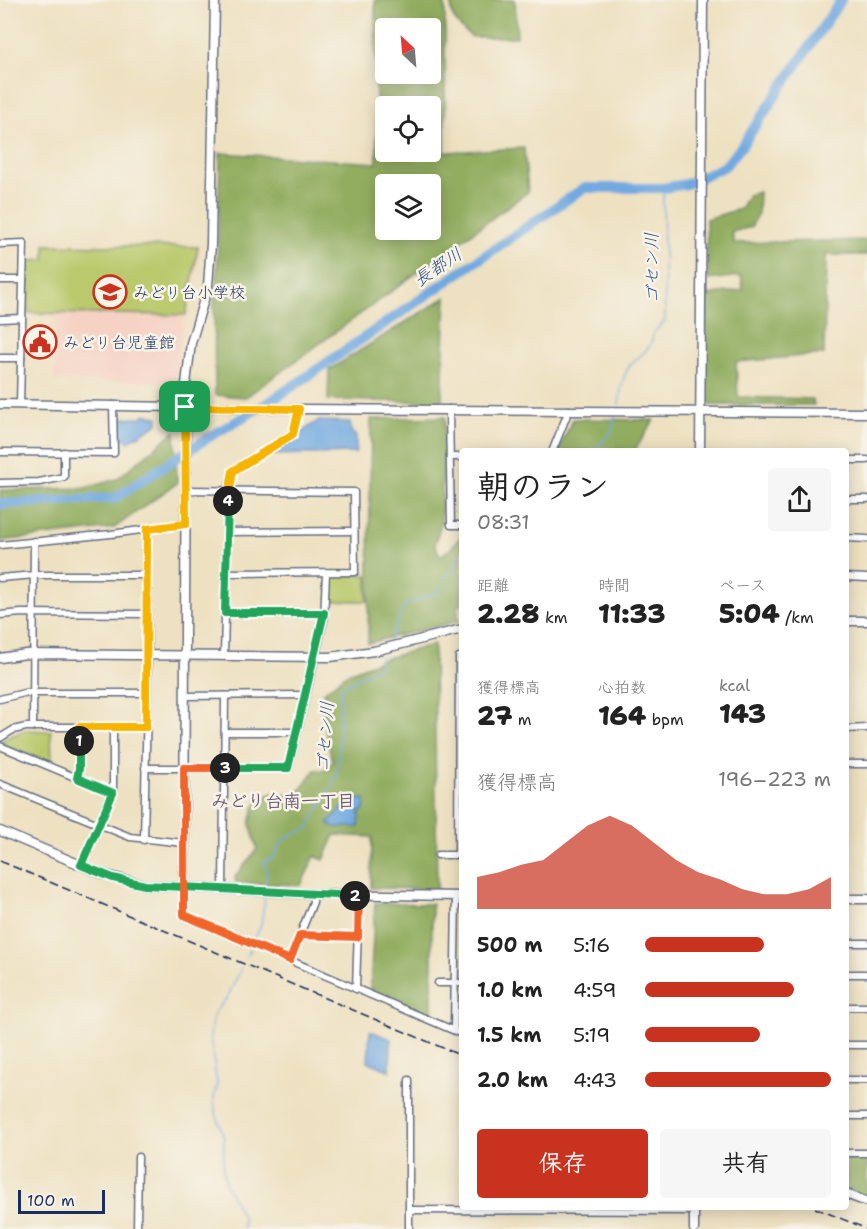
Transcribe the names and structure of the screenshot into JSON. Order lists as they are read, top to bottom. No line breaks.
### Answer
{"districts":["みどり台南一丁目"],"water":["長都川","ゴセン川"],"places":{"school or university":["みどり台小学校"],"public building":["みどり台児童館"]},"scale_bar":"100 m","north":"top left","page":{"heading":["朝のラン","08:31"],"pins":["4","1","3","2"],"stats":[["距離","2.28 km"],["時間","11:33"],["ペース","5:04 /km"],["獲得標高","27 m"],["心拍数","164 bpm"],["kcal","143"]],"chart":["獲得標高","196–223 m"],"list":[{"name":"500 m","note":"5:16"},{"name":"1.0 km","note":"4:59"},{"name":"1.5 km","note":"5:19"},{"name":"2.0 km","note":"4:43"}],"buttons":["保存","共有"],"scale":"100 m"}}
